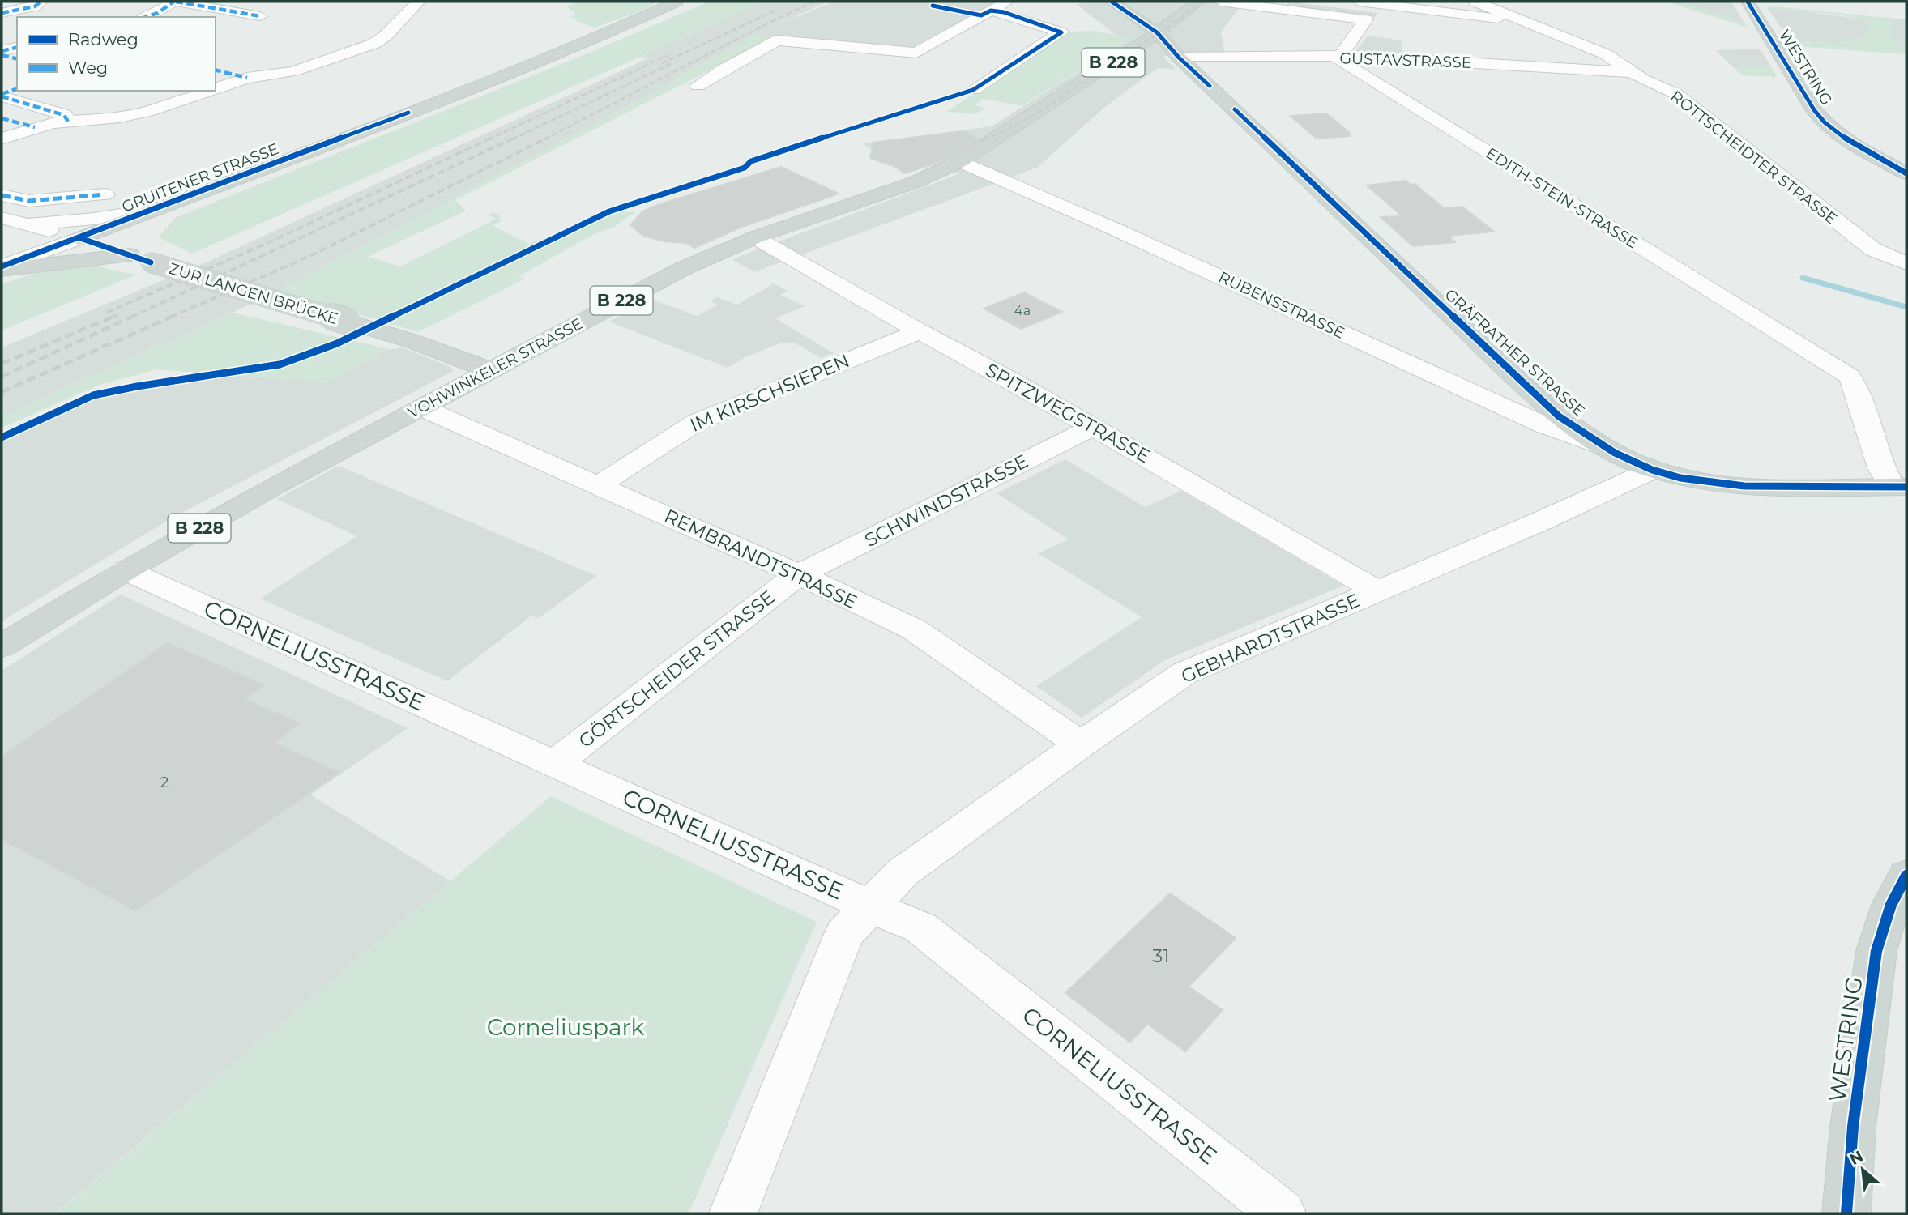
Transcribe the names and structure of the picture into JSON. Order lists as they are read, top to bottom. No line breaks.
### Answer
{"streets":{"main road":["B 228","WESTRING","GRUITENER STRASSE","ZUR LANGEN BRÜCKE","GRÄFRATHER STRASSE","VOHWINKELER STRASSE"],"street":["GUSTAVSTRASSE","ROTTSCHEIDTER STRASSE","EDITH-STEIN-STRASSE","RUBENSSTRASSE","IM KIRSCHSIEPEN","SPITZWEGSTRASSE","SCHWINDSTRASSE","REMBRANDTSTRASSE","GEBHARDTSTRASSE","CORNELIUSSTRASSE","GÖRTSCHEIDER STRASSE"]},"crossings":[["GUSTAVSTRASSE","ROTTSCHEIDTER STRASSE"],["GUSTAVSTRASSE","EDITH-STEIN-STRASSE"],["GUSTAVSTRASSE","GRÄFRATHER STRASSE"],["B 228","GRÄFRATHER STRASSE"],["B 228","VOHWINKELER STRASSE"],["GRUITENER STRASSE","ZUR LANGEN BRÜCKE"],["EDITH-STEIN-STRASSE","GRÄFRATHER STRASSE"],["ZUR LANGEN BRÜCKE","VOHWINKELER STRASSE"],["RUBENSSTRASSE","GRÄFRATHER STRASSE"],["RUBENSSTRASSE","VOHWINKELER STRASSE"],["GRÄFRATHER STRASSE","VOHWINKELER STRASSE"],["GRÄFRATHER STRASSE","GEBHARDTSTRASSE"],["VOHWINKELER STRASSE","SPITZWEGSTRASSE"],["VOHWINKELER STRASSE","REMBRANDTSTRASSE"],["VOHWINKELER STRASSE","CORNELIUSSTRASSE"],["IM KIRSCHSIEPEN","SPITZWEGSTRASSE"],["IM KIRSCHSIEPEN","REMBRANDTSTRASSE"],["SPITZWEGSTRASSE","SCHWINDSTRASSE"],["SPITZWEGSTRASSE","GEBHARDTSTRASSE"],["SCHWINDSTRASSE","REMBRANDTSTRASSE"],["SCHWINDSTRASSE","GÖRTSCHEIDER STRASSE"],["REMBRANDTSTRASSE","GEBHARDTSTRASSE"],["REMBRANDTSTRASSE","GÖRTSCHEIDER STRASSE"],["GEBHARDTSTRASSE","CORNELIUSSTRASSE"],["CORNELIUSSTRASSE","GÖRTSCHEIDER STRASSE"]],"parks":["Corneliuspark"],"house_numbers":["4a","2","31"],"legend":["Radweg","Weg"],"north":"top left"}
